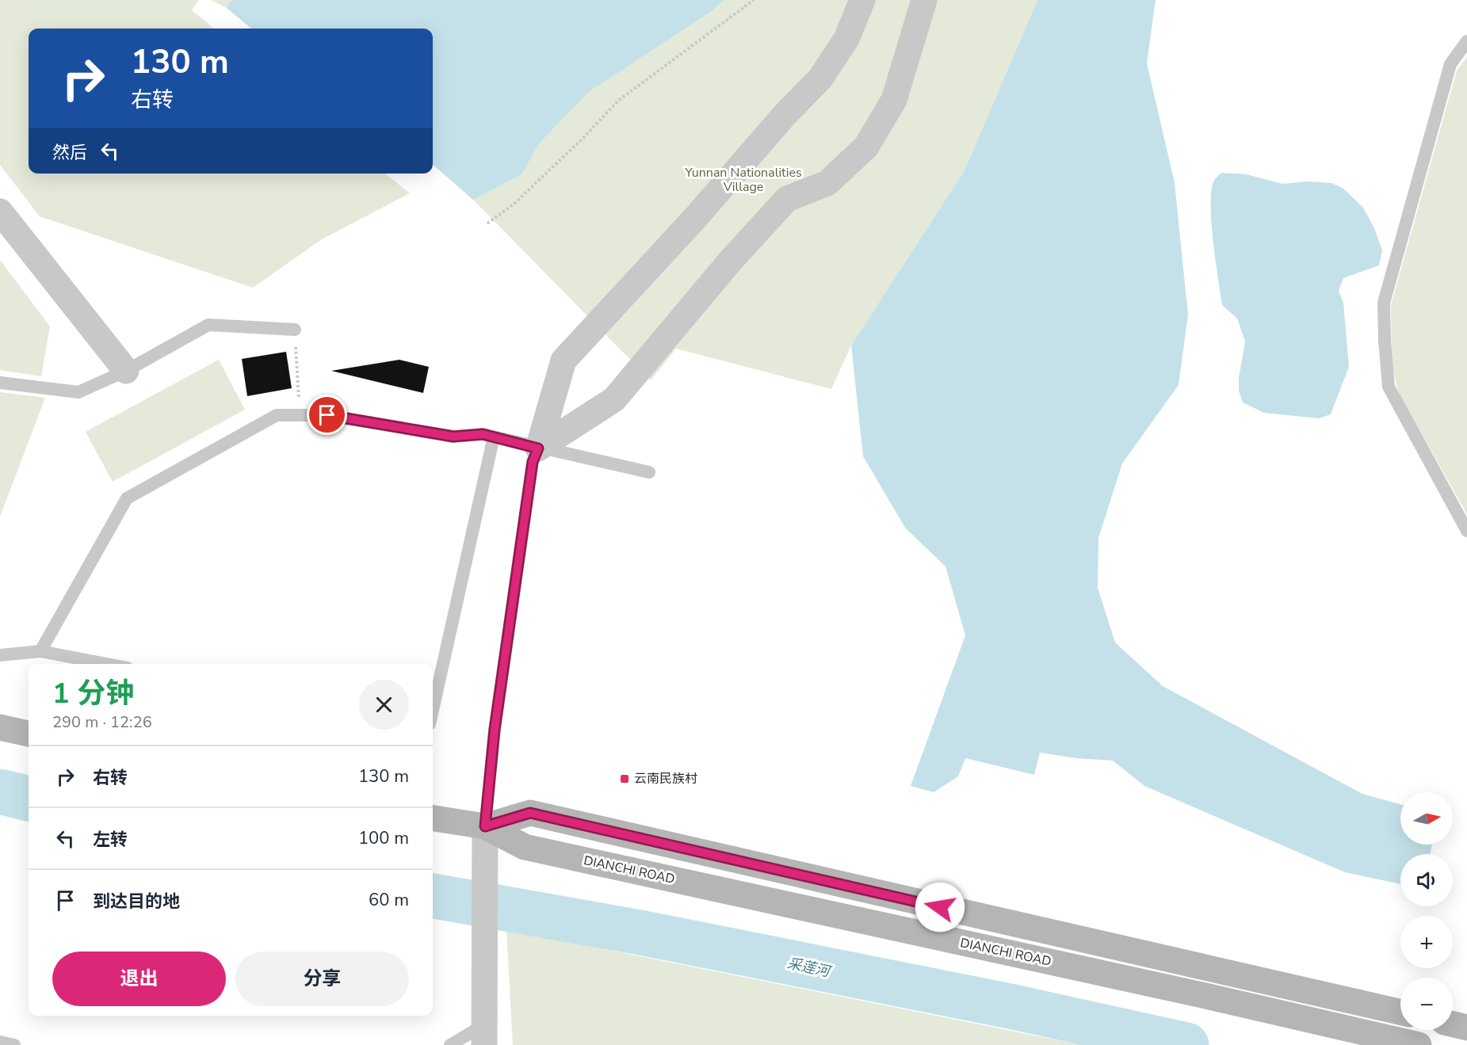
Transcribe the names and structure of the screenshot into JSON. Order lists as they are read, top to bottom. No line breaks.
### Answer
{"streets":{"main road":["DIANCHI ROAD"]},"water":["采莲河"],"parks":["Yunnan Nationalities Village"],"places":{"transit":["云南民族村"]},"north":"right","page":{"turn":["130 m","右转"],"then":"然后","heading":["1 分钟","290 m · 12:26"],"list":[{"name":"右转","value":"130 m"},{"name":"左转","value":"100 m"},{"name":"到达目的地","value":"60 m"}],"map_buttons":["+","−"],"buttons":["退出","分享"]}}
